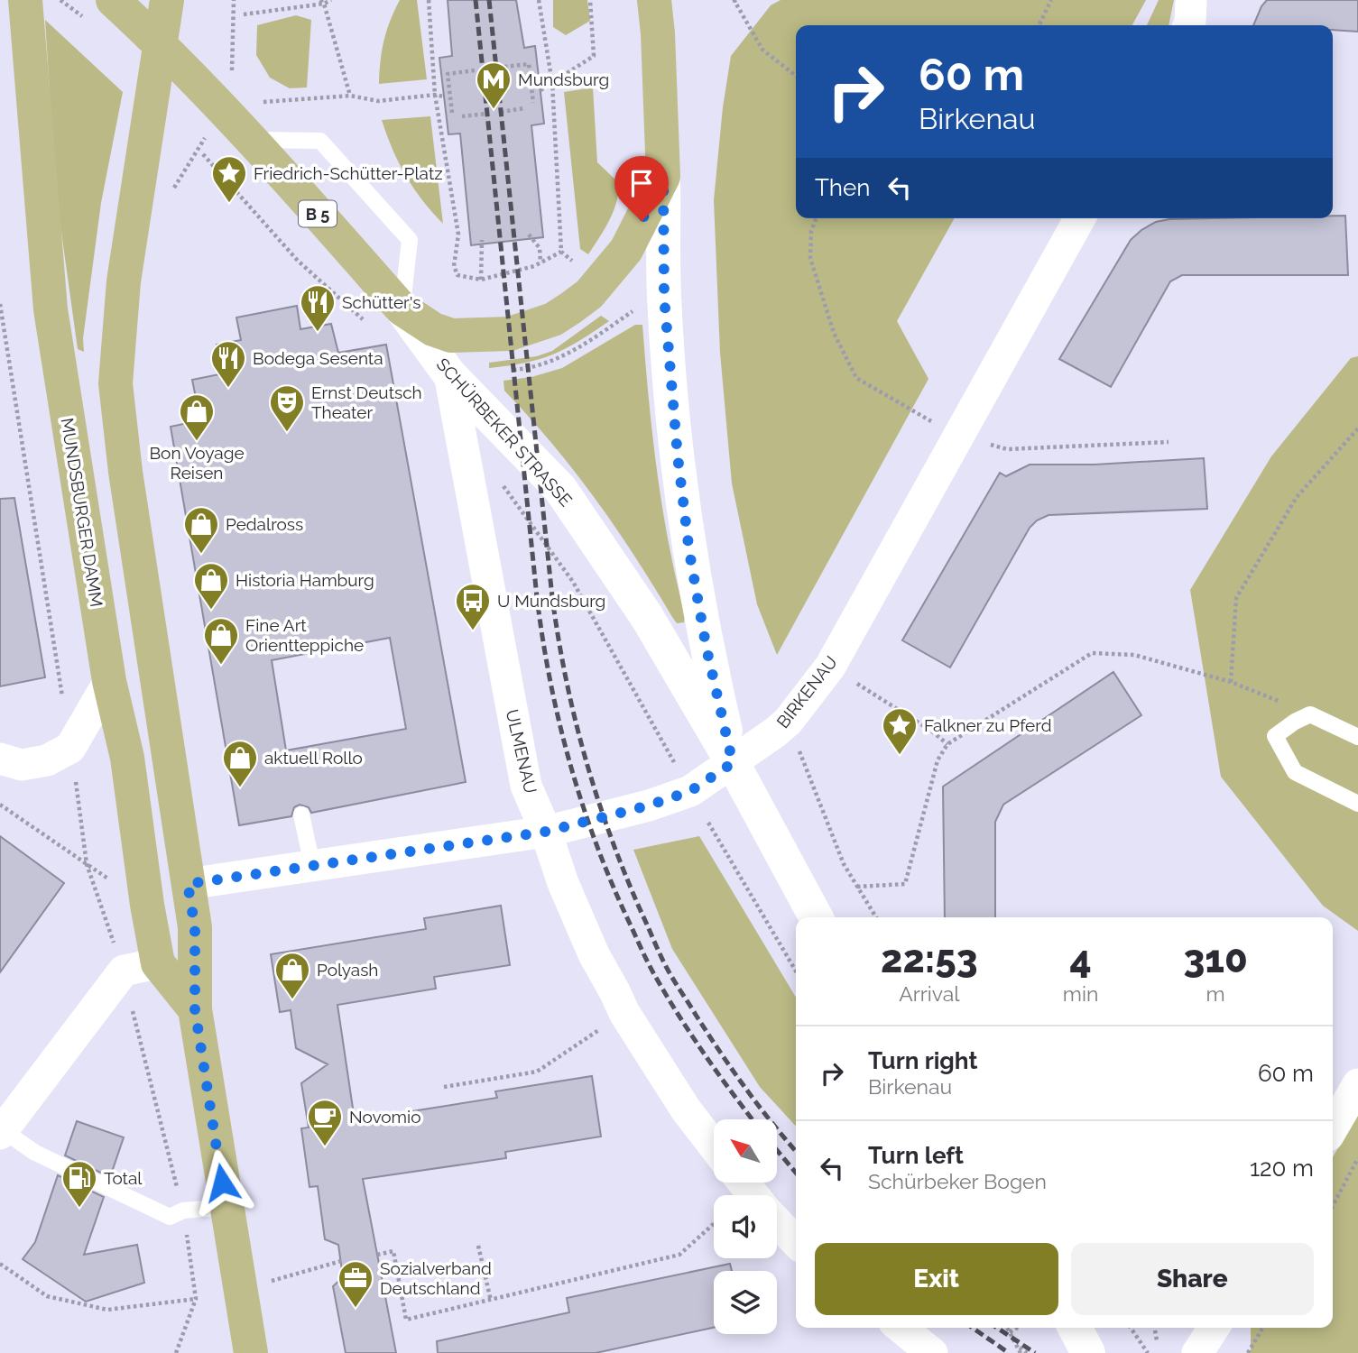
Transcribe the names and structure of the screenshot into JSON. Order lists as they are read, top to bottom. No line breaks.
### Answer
{"streets":{"main road":["B 5","SCHÜRBEKER STRASSE","MUNDSBURGER DAMM"],"street":["BIRKENAU","ULMENAU"]},"crossings":[["B 5","SCHÜRBEKER STRASSE"],["SCHÜRBEKER STRASSE","MUNDSBURGER DAMM"],["SCHÜRBEKER STRASSE","BIRKENAU"],["SCHÜRBEKER STRASSE","ULMENAU"],["MUNDSBURGER DAMM","BIRKENAU"],["BIRKENAU","ULMENAU"]],"places":{"metro station":["Mundsburg"],"place":["Friedrich-Schütter-Platz","Falkner zu Pferd"],"restaurant":["Schütter's","Bodega Sesenta"],"theatre":["Ernst Deutsch Theater"],"shop":["Bon Voyage Reisen","Pedalross","Historia Hamburg","Fine Art Orientteppiche","aktuell Rollo","Polyash"],"bus stop":["U Mundsburg"],"cafe":["Novomio"],"fuel station":["Total"],"office":["Sozialverband Deutschland"]},"north":"top left","page":{"turn":["60 m","Birkenau"],"then":"Then","eta":["22:53","Arrival","4","min","310","m"],"list":[{"name":"Turn right","note":"Birkenau","value":"60 m"},{"name":"Turn left","note":"Schürbeker Bogen","value":"120 m"}],"buttons":["Exit","Share"]}}
